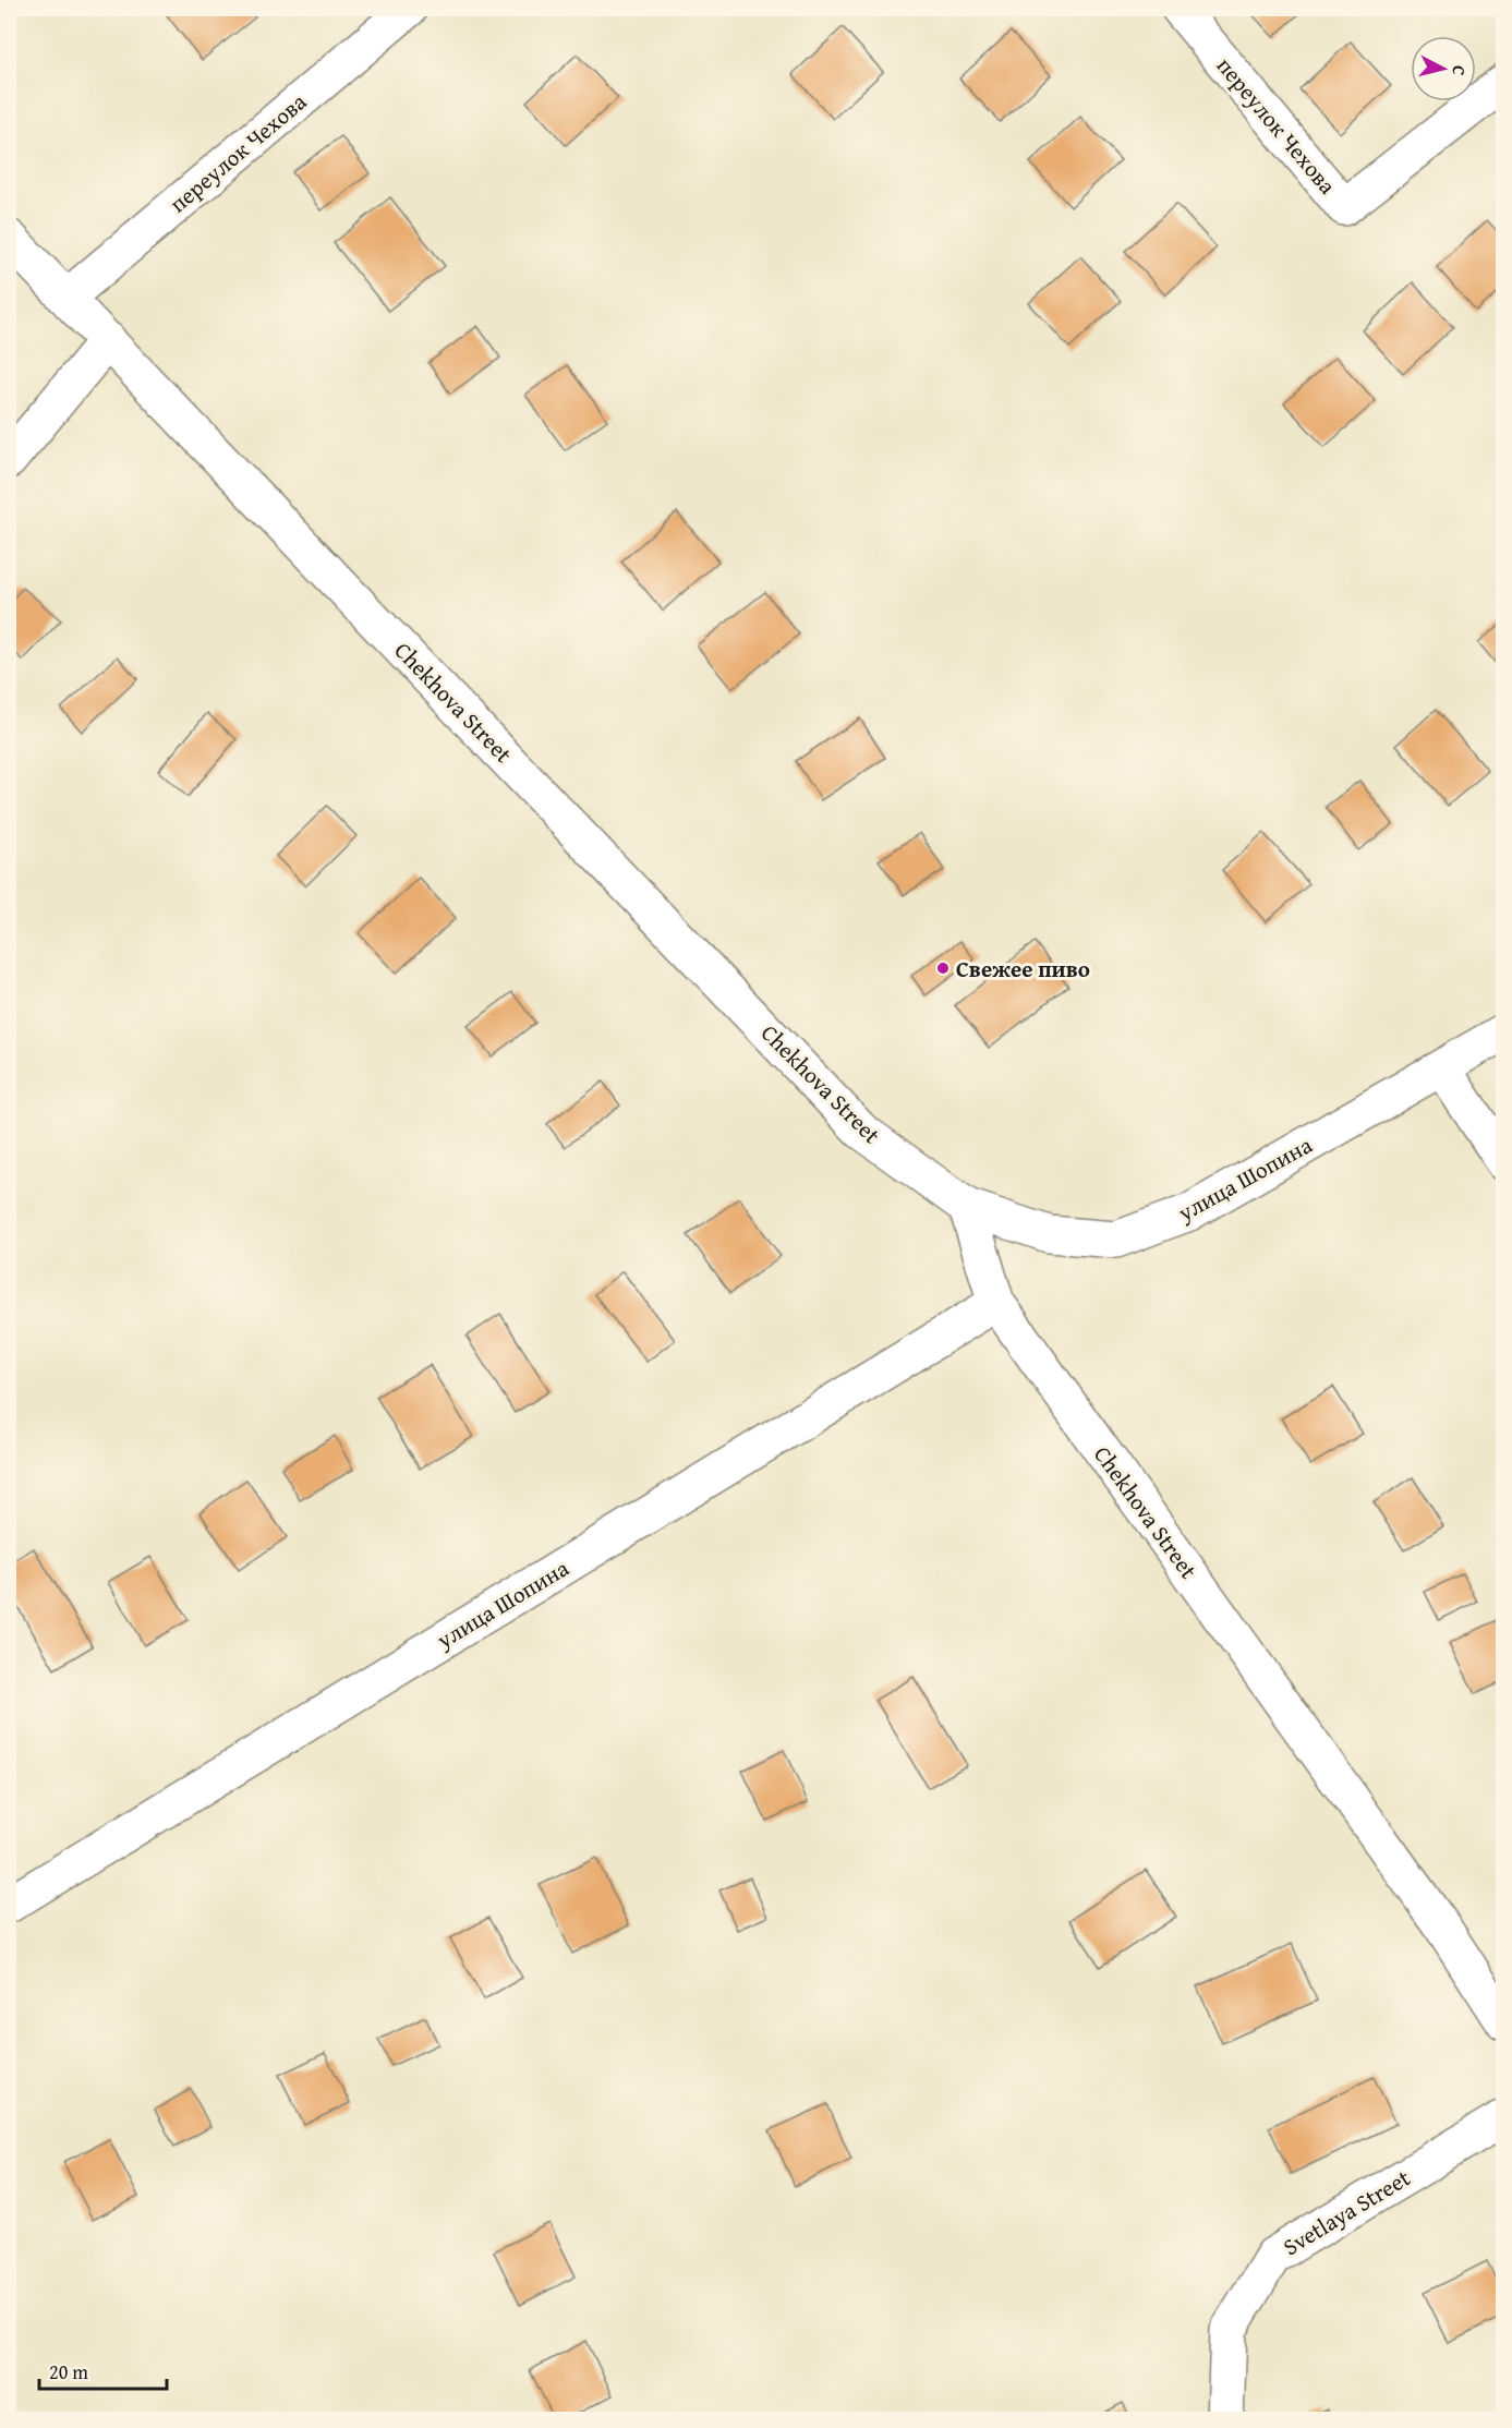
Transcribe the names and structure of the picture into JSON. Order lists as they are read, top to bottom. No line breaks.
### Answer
{"streets":{"street":["переулок Чехова","Chekhova Street","улица Шопина","Svetlaya Street"]},"crossings":[["переулок Чехова","Chekhova Street"],["Chekhova Street","улица Шопина"]],"places":["Свежее пиво"],"scale_bar":"20 m","north":"right"}
